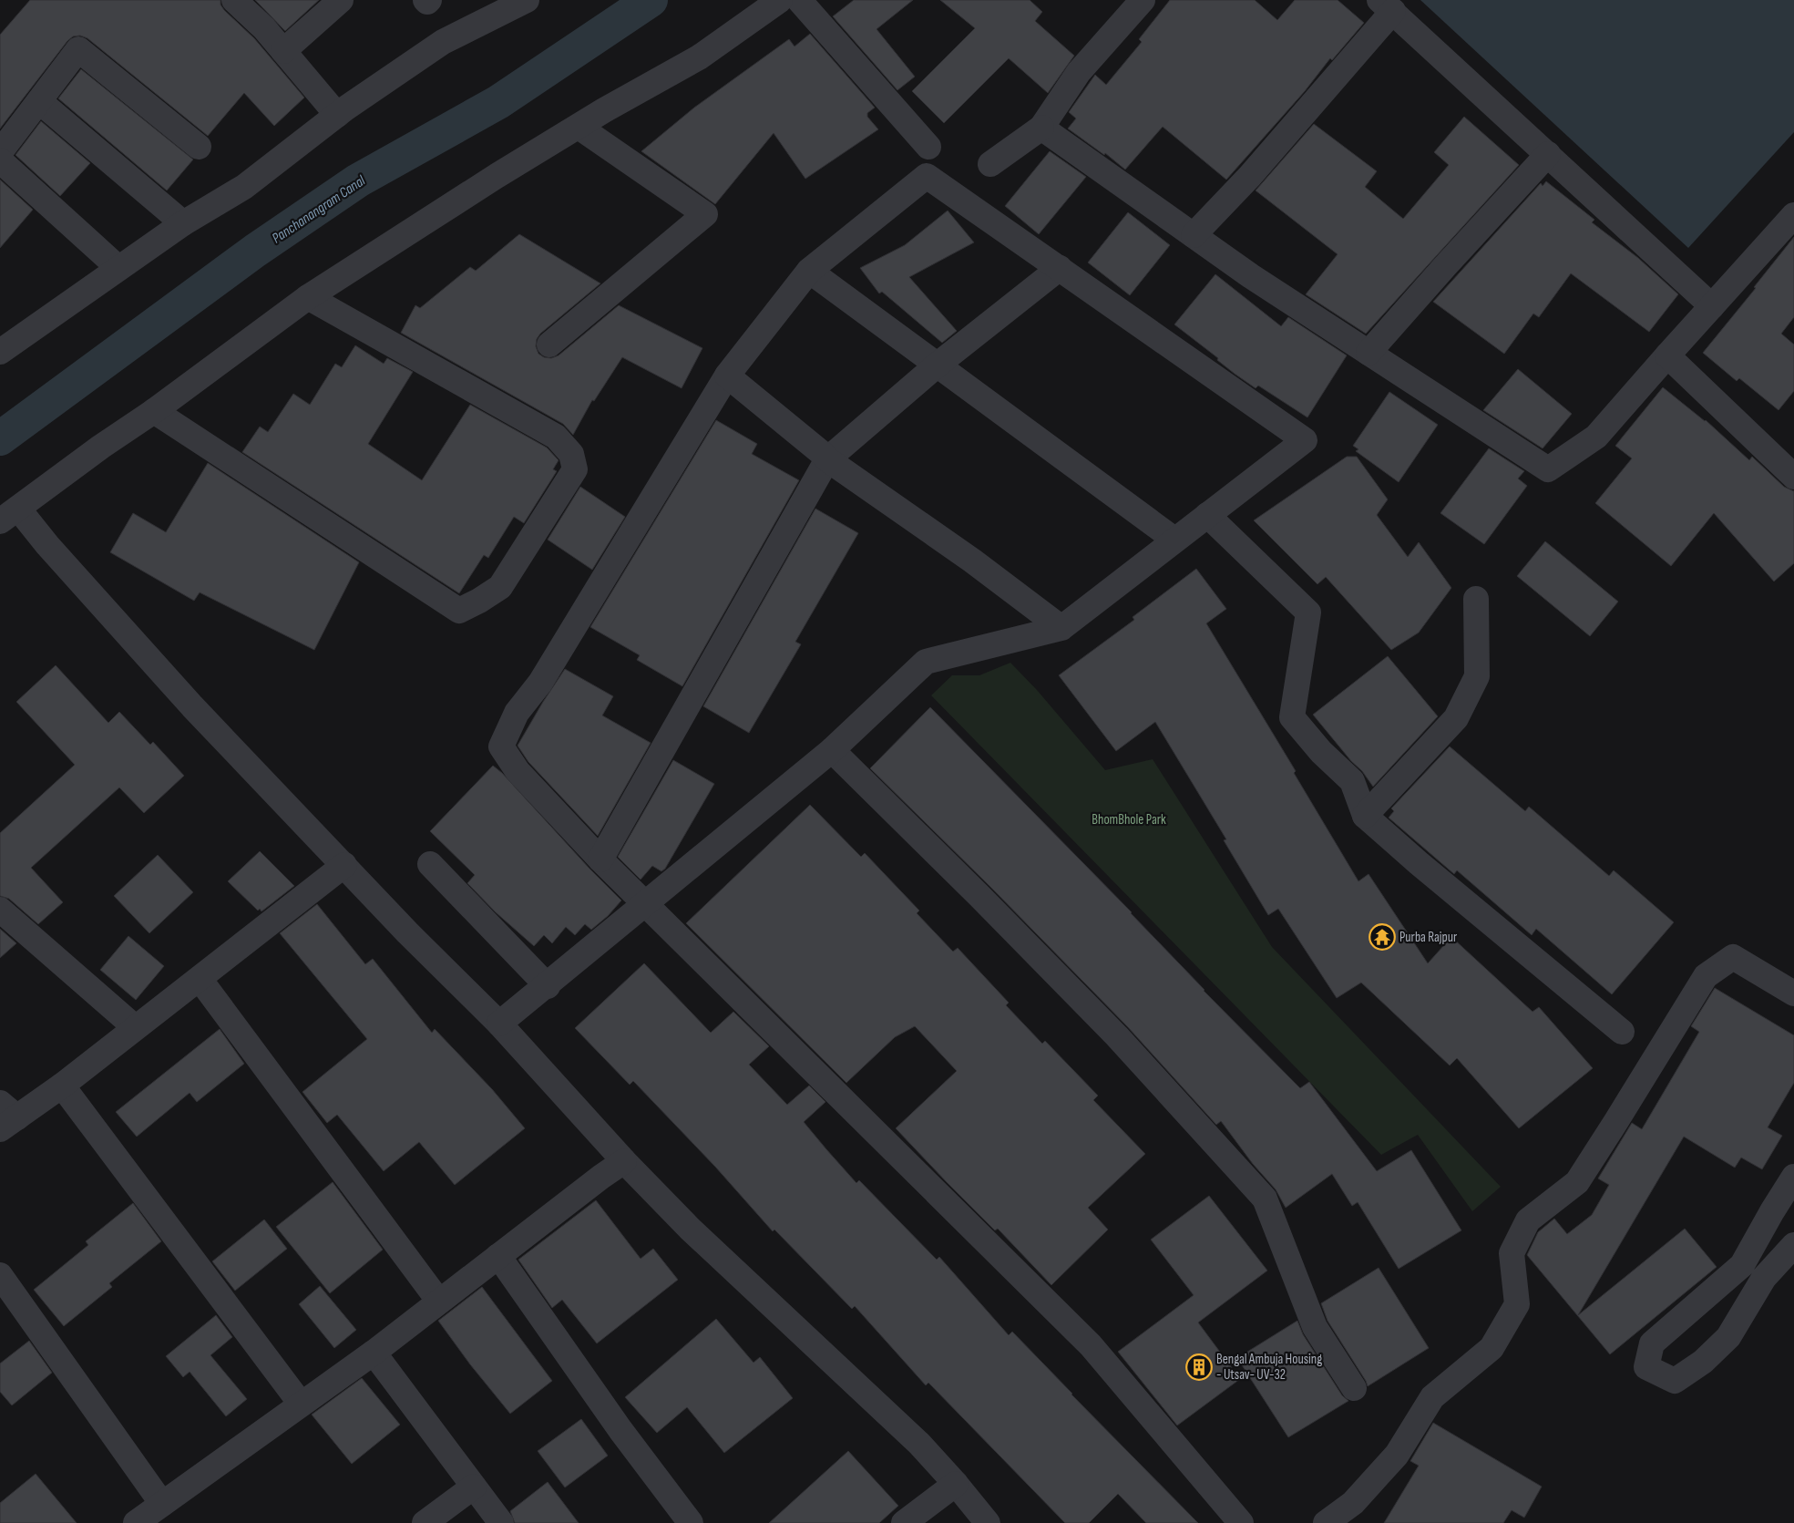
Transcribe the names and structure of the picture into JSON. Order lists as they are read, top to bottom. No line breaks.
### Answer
{"water":["Panchanangram Canal"],"parks":["BhomBhole Park"],"places":{"temple":["Purba Rajpur"],"building":["Bengal Ambuja Housing - Utsav- UV-32"]}}
